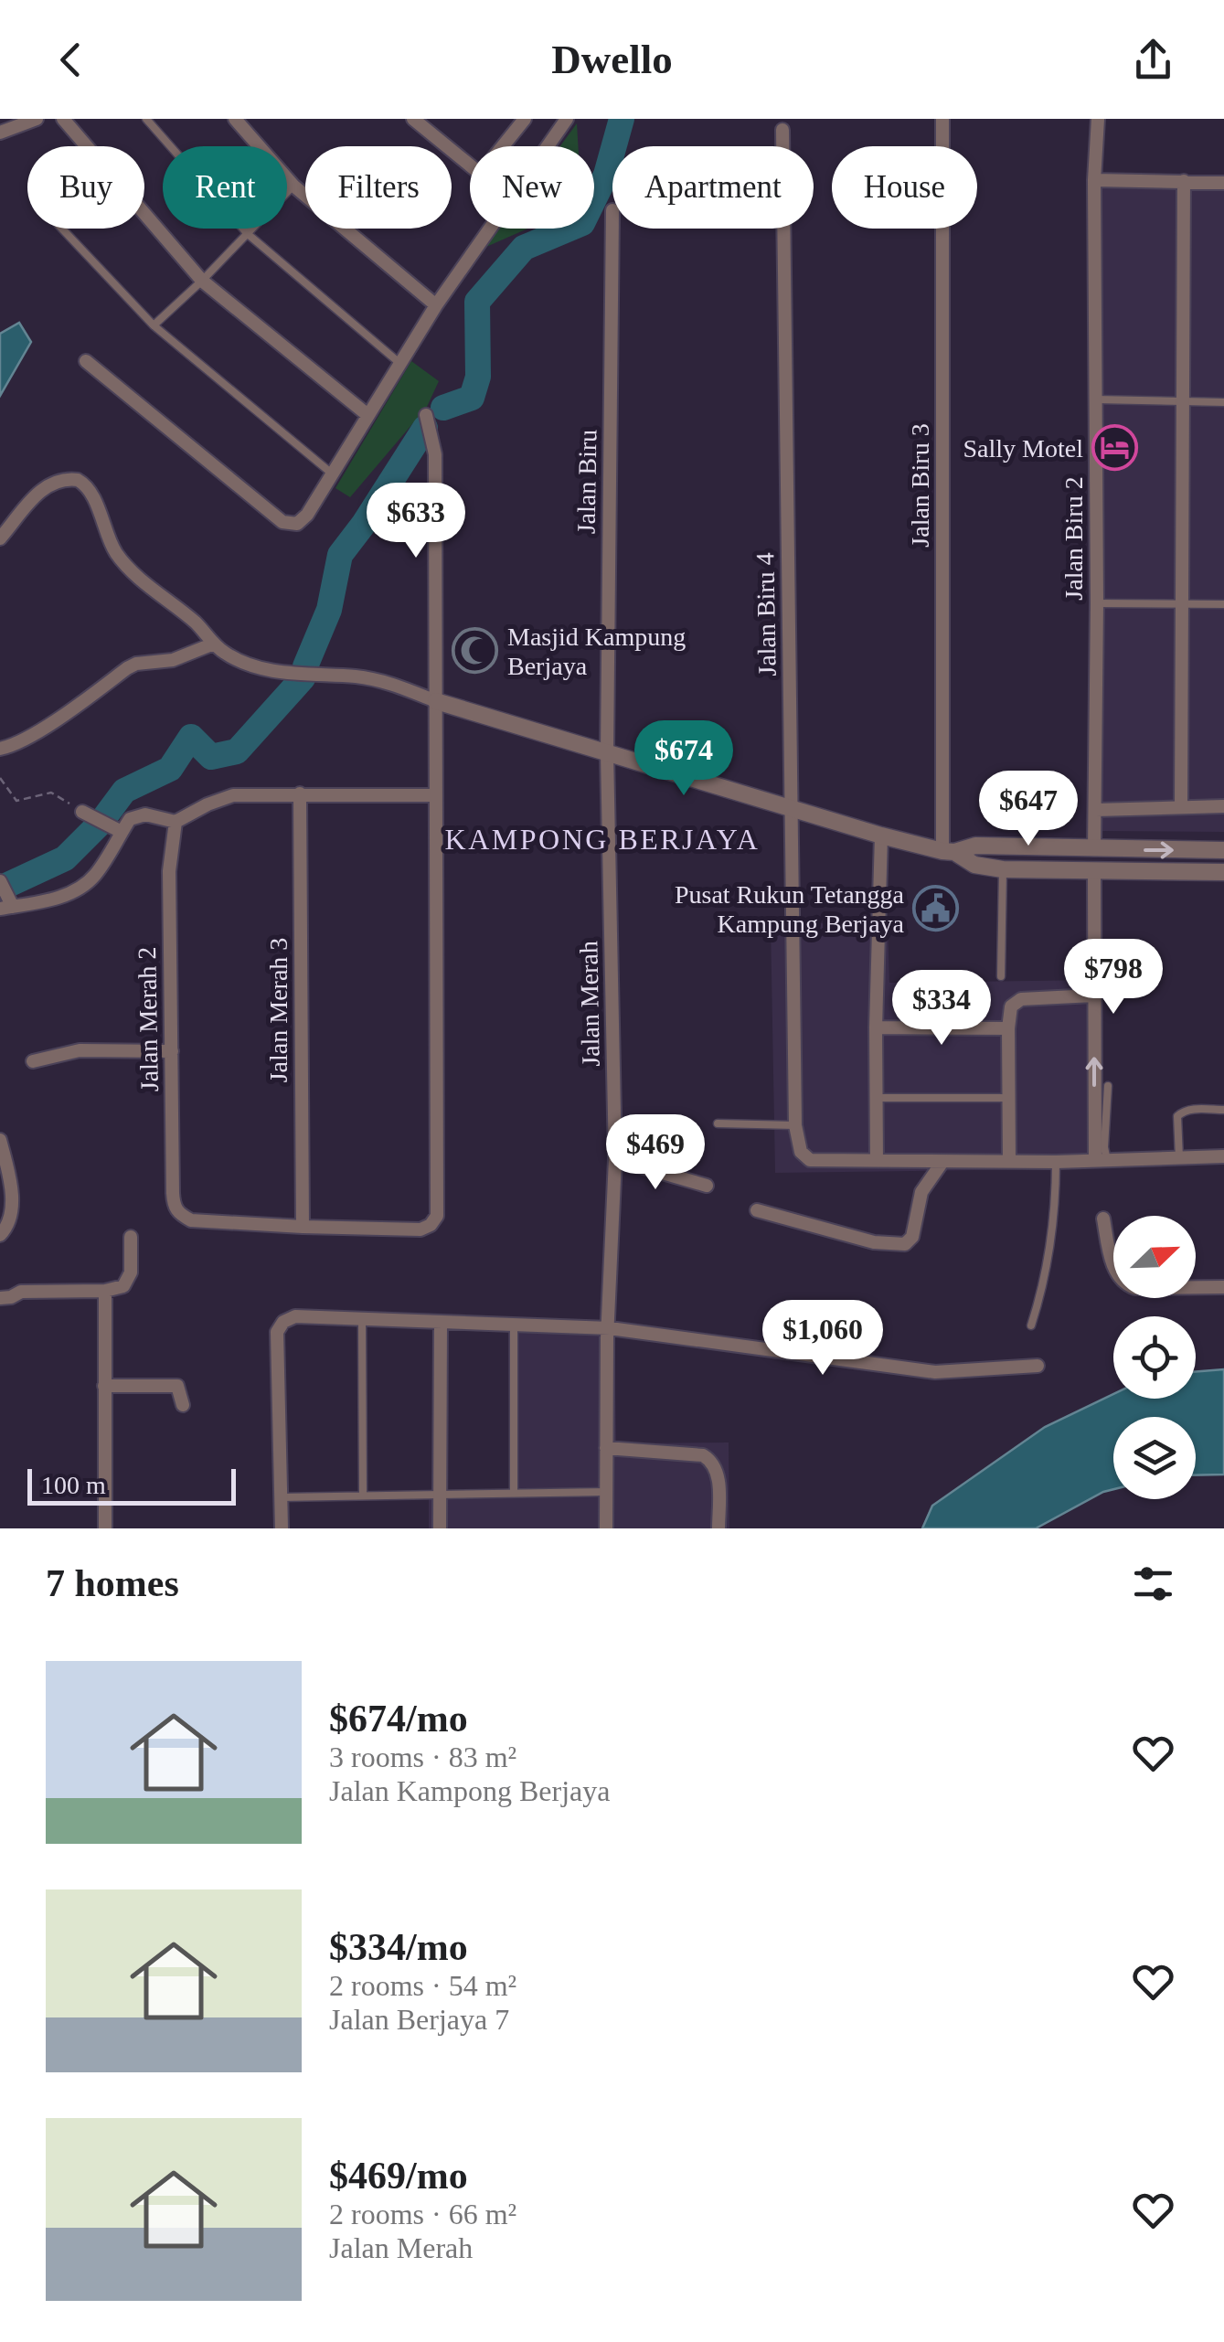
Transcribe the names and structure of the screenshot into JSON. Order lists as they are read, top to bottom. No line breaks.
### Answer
{"streets":{"street":["Jalan Biru","Jalan Biru 3","Jalan Biru 2","Jalan Biru 4","Jalan Merah","Jalan Merah 3","Jalan Merah 2"]},"crossings":[["Jalan Biru","Jalan Merah"],["Jalan Merah 3","Jalan Merah 2"]],"districts":["KAMPONG BERJAYA"],"places":{"hotel":["Sally Motel"],"mosque":["Masjid Kampung Berjaya"],"public building":["Pusat Rukun Tetangga Kampung Berjaya"]},"scale_bar":"100 m","north":"top right","page":{"header":"Dwello","chip":["Buy","Rent","Filters","New","Apartment","House"],"price":["$633","$674","$647","$798","$334","$469","$1,060"],"scale":"100 m","heading":"7 homes","list":[{"name":"$674/mo","note":"3 rooms · 83 m² · Jalan Kampong Berjaya"},{"name":"$334/mo","note":"2 rooms · 54 m² · Jalan Berjaya 7"},{"name":"$469/mo","note":"2 rooms · 66 m² · Jalan Merah"}]}}
